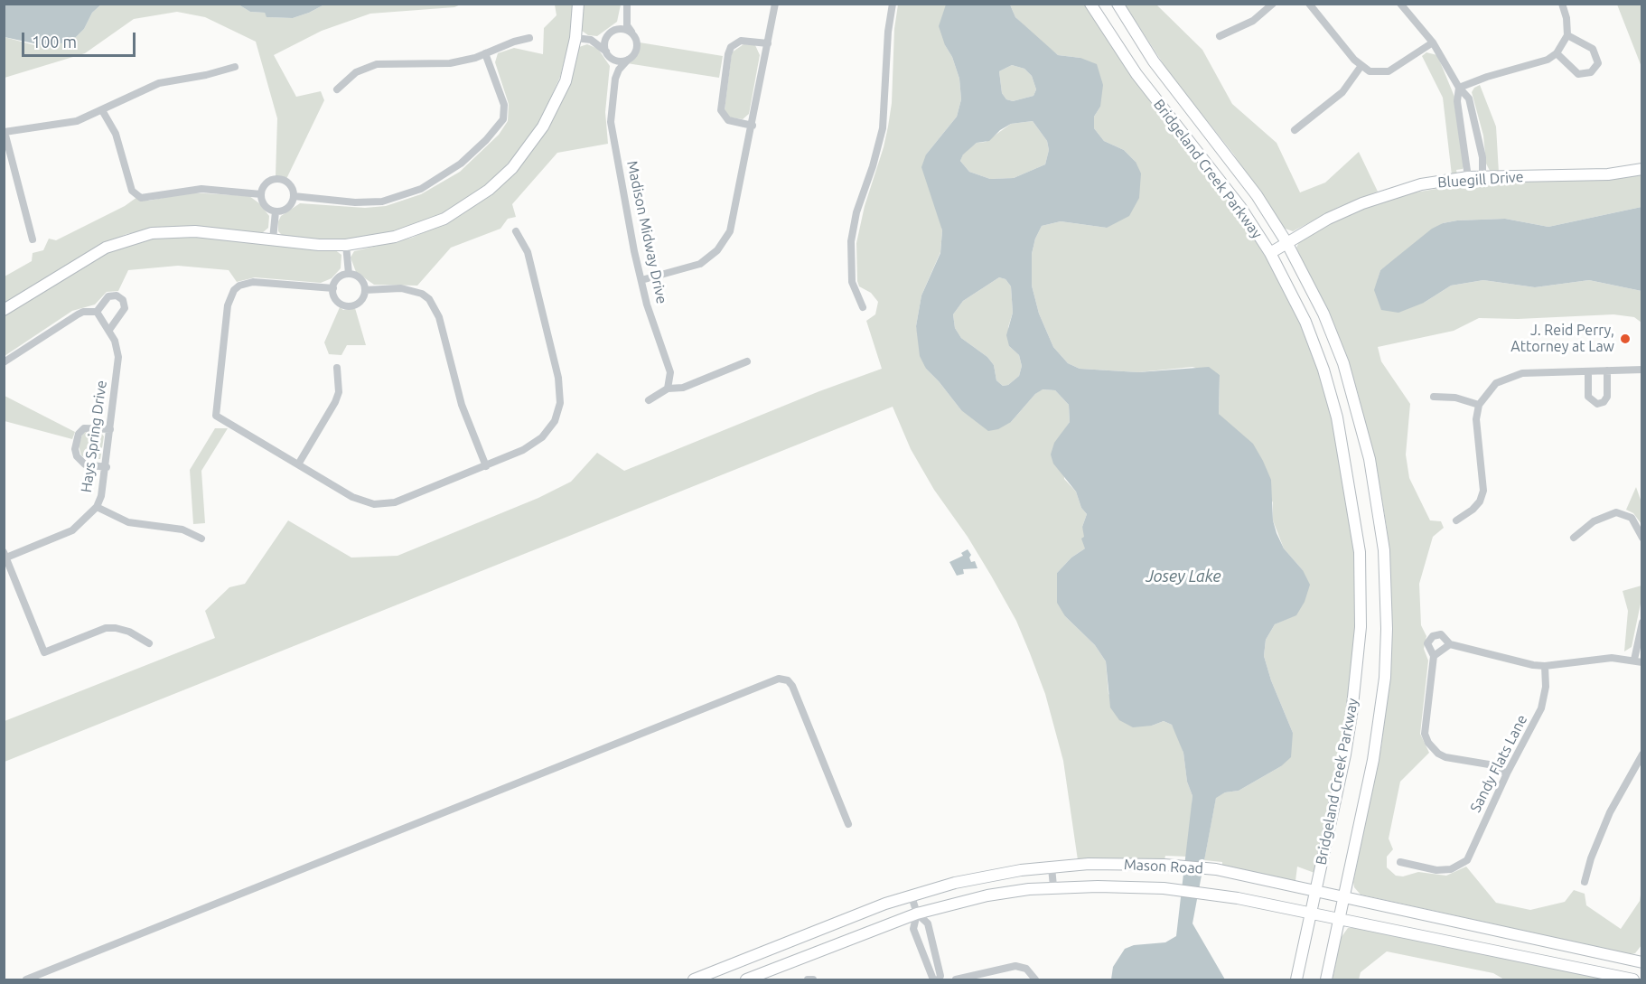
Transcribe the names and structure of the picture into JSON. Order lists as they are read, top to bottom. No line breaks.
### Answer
{"streets":{"main road":["Bridgeland Creek Parkway","Bluegill Drive","Mason Road"],"street":["Madison Midway Drive","Hays Spring Drive","Sandy Flats Lane"]},"crossings":[["Bridgeland Creek Parkway","Bluegill Drive"],["Bridgeland Creek Parkway","Mason Road"]],"water":["Josey Lake"],"places":["J. Reid Perry, Attorney at Law"],"scale_bar":"100 m"}
